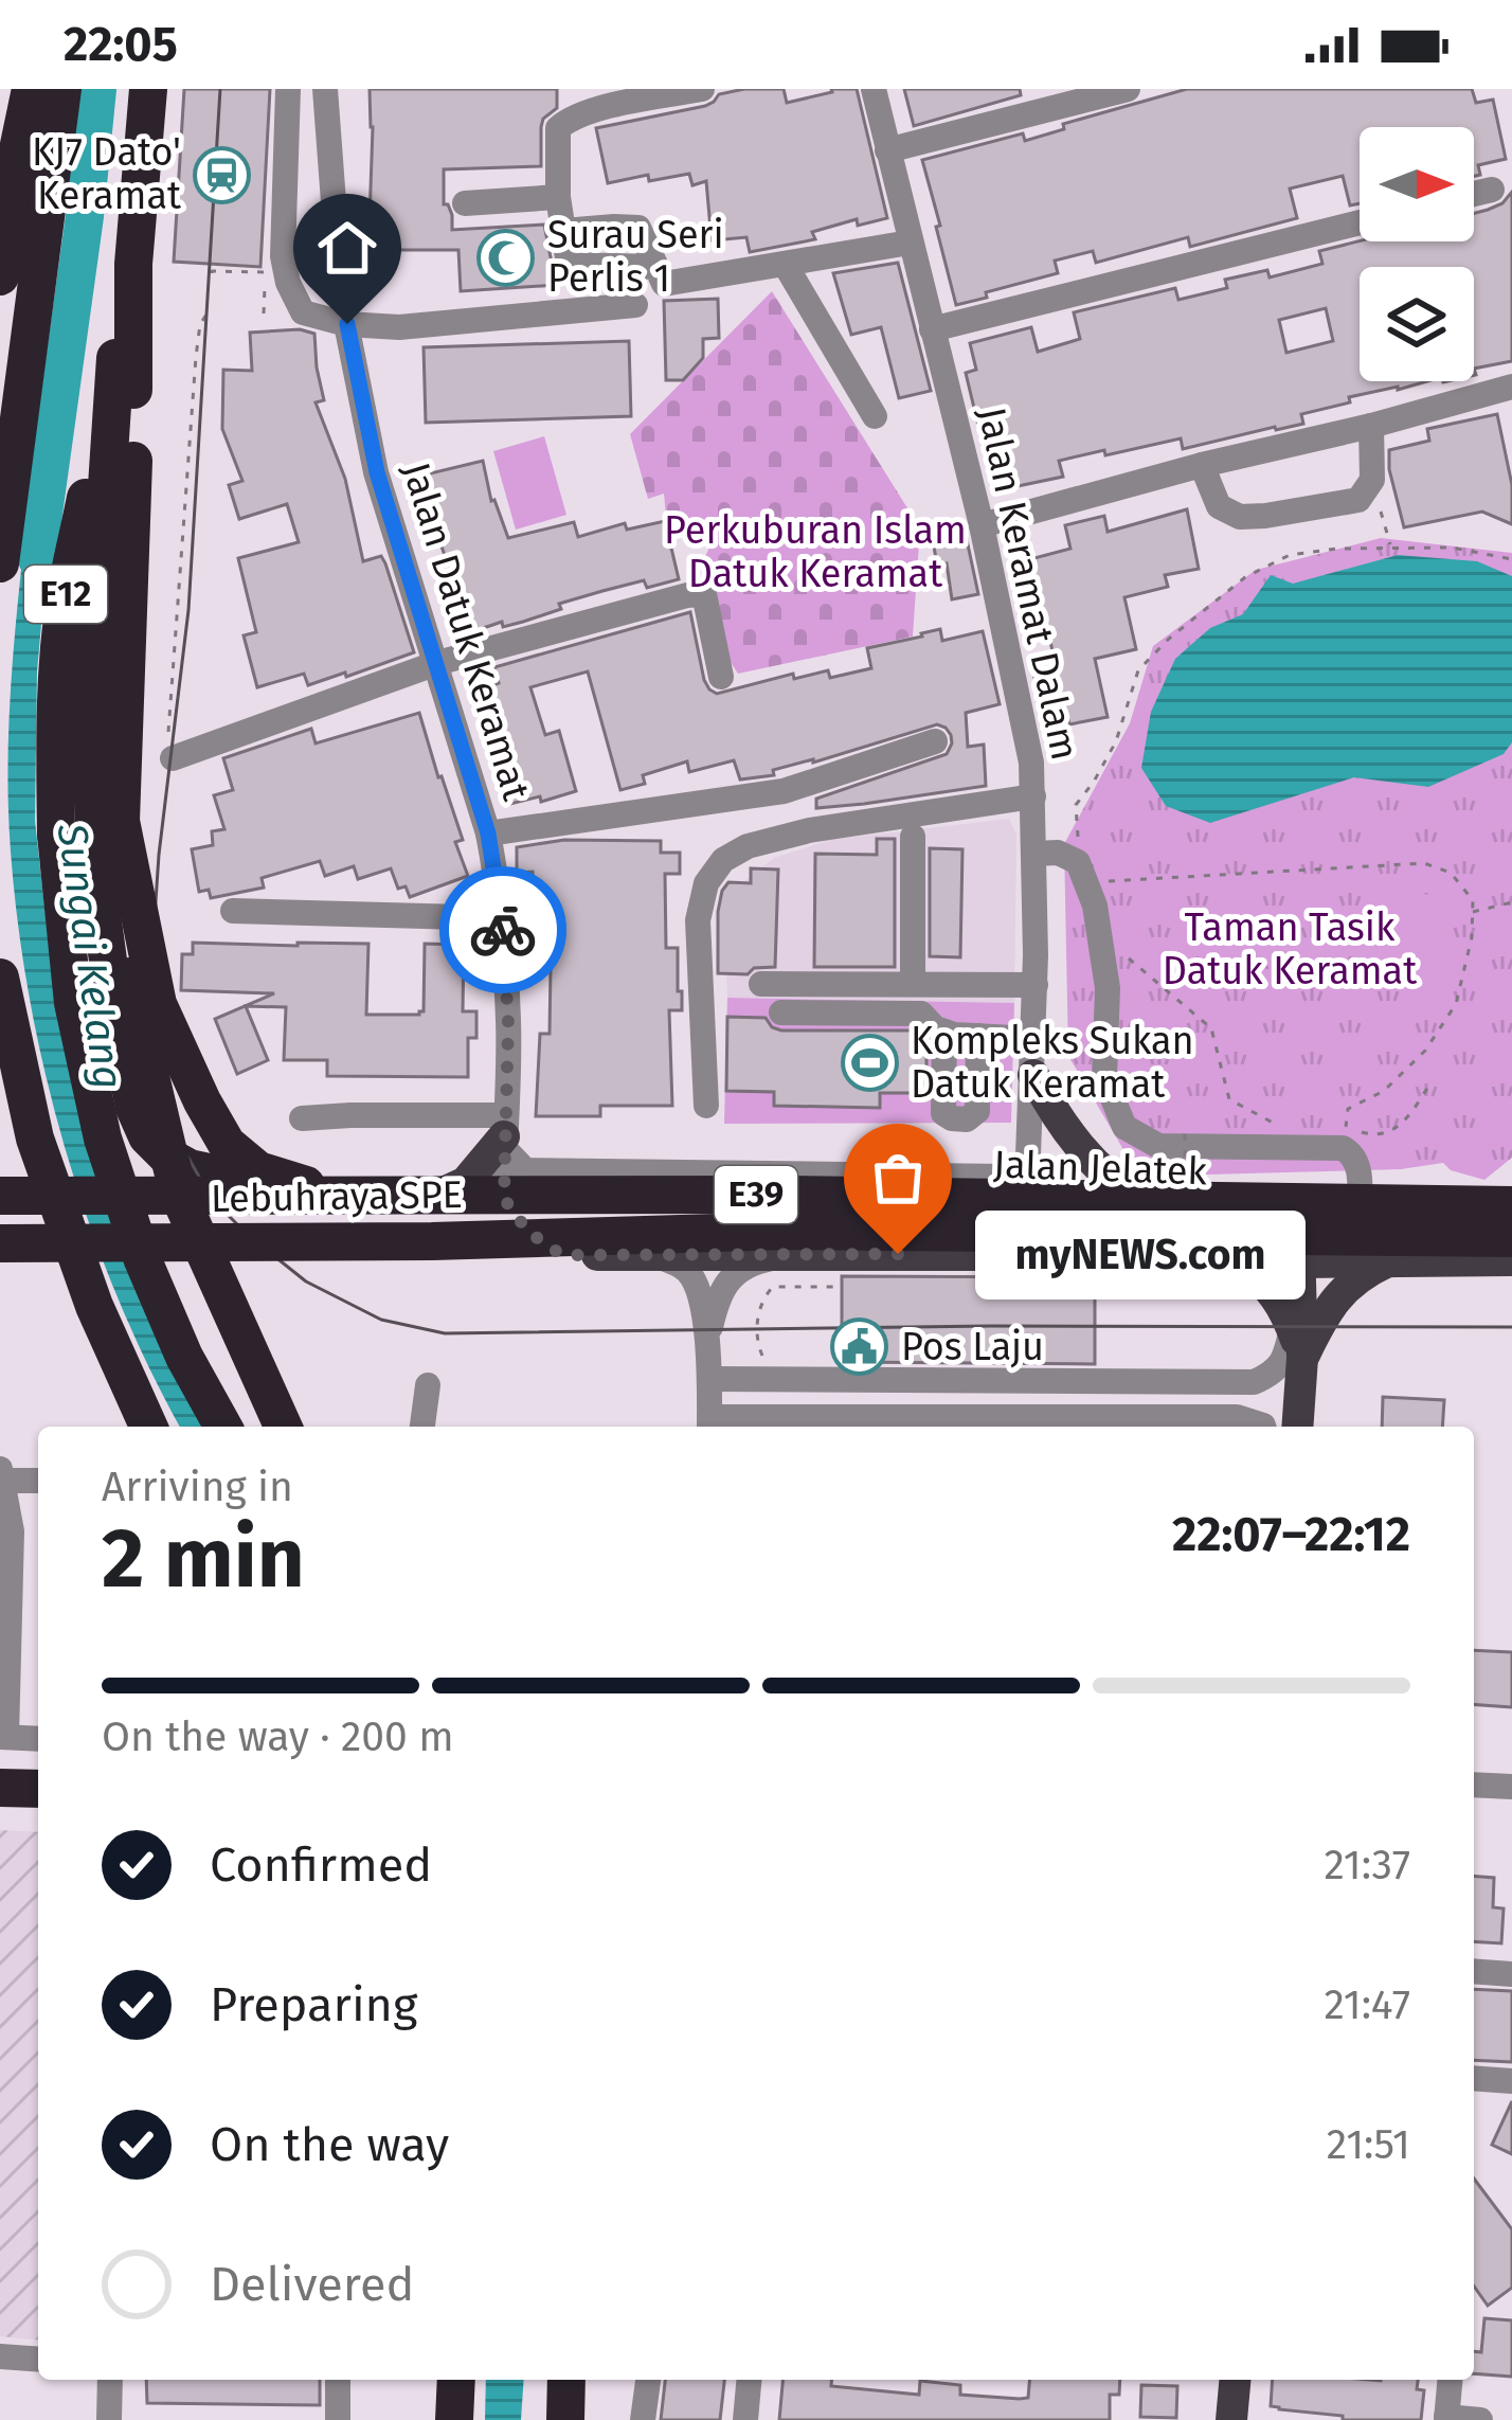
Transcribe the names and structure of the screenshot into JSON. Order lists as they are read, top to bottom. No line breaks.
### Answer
{"streets":{"highway":["E12","E39","Lebuhraya SPE"],"main road":["Jalan Jelatek"],"street":["Jalan Keramat Dalam","Jalan Datuk Keramat"]},"crossings":[["Jalan Keramat Dalam","Jalan Jelatek"],["Jalan Datuk Keramat","Jalan Jelatek"],["Jalan Jelatek","Lebuhraya SPE"]],"water":["Sungai Kelang"],"parks":["Perkuburan Islam Datuk Keramat","Taman Tasik Datuk Keramat"],"places":{"station":["KJ7 Dato' Keramat"],"mosque":["Surau Seri Perlis 1"],"sports":["Kompleks Sukan Datuk Keramat"],"other":["myNEWS.com"],"public building":["Pos Laju"]},"north":"right","page":{"status":"22:05","bubble":"myNEWS.com","heading":["2 min","Arriving in","22:07–22:12"],"bar":"On the way · 200 m","list":[["Confirmed","21:37"],["Preparing","21:47"],["On the way","21:51"],"Delivered"]}}
